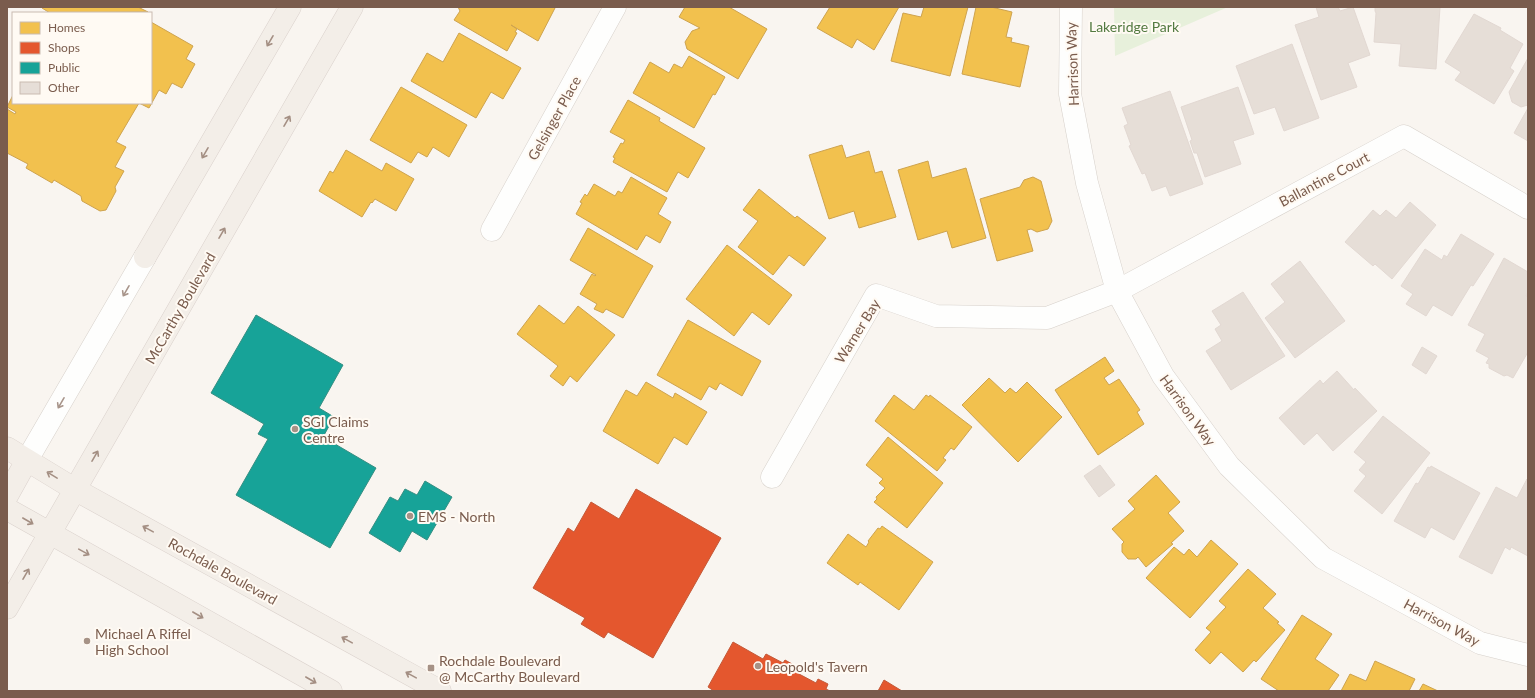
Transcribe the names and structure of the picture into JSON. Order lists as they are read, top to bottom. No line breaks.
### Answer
{"streets":{"main road":["McCarthy Boulevard","Rochdale Boulevard"],"street":["Harrison Way","Gelsinger Place","Ballantine Court","Warner Bay"]},"crossings":[["Harrison Way","Ballantine Court"],["Harrison Way","Warner Bay"],["Ballantine Court","Warner Bay"],["McCarthy Boulevard","Rochdale Boulevard"]],"parks":["Lakeridge Park"],"places":{"other":["SGI Claims Centre","EMS - North","Michael A Riffel High School","Leopold's Tavern"],"transit":["Rochdale Boulevard @ McCarthy Boulevard"]},"legend":["Homes","Shops","Public","Other"]}
